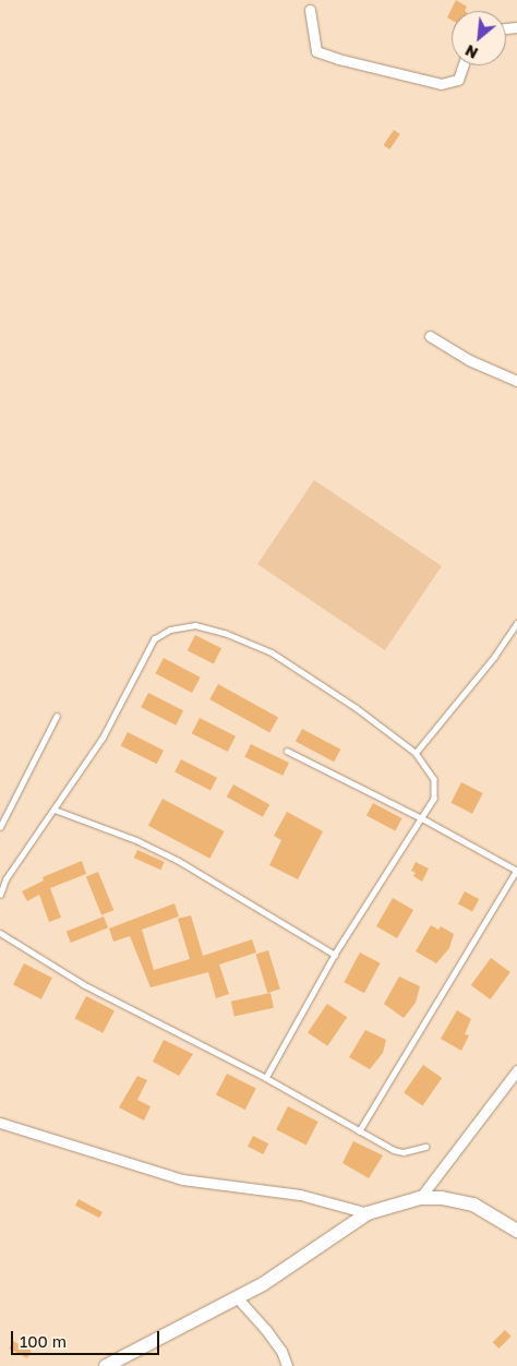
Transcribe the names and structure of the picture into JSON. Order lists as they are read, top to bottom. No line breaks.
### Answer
{"scale_bar":"100 m","north":"bottom left"}
